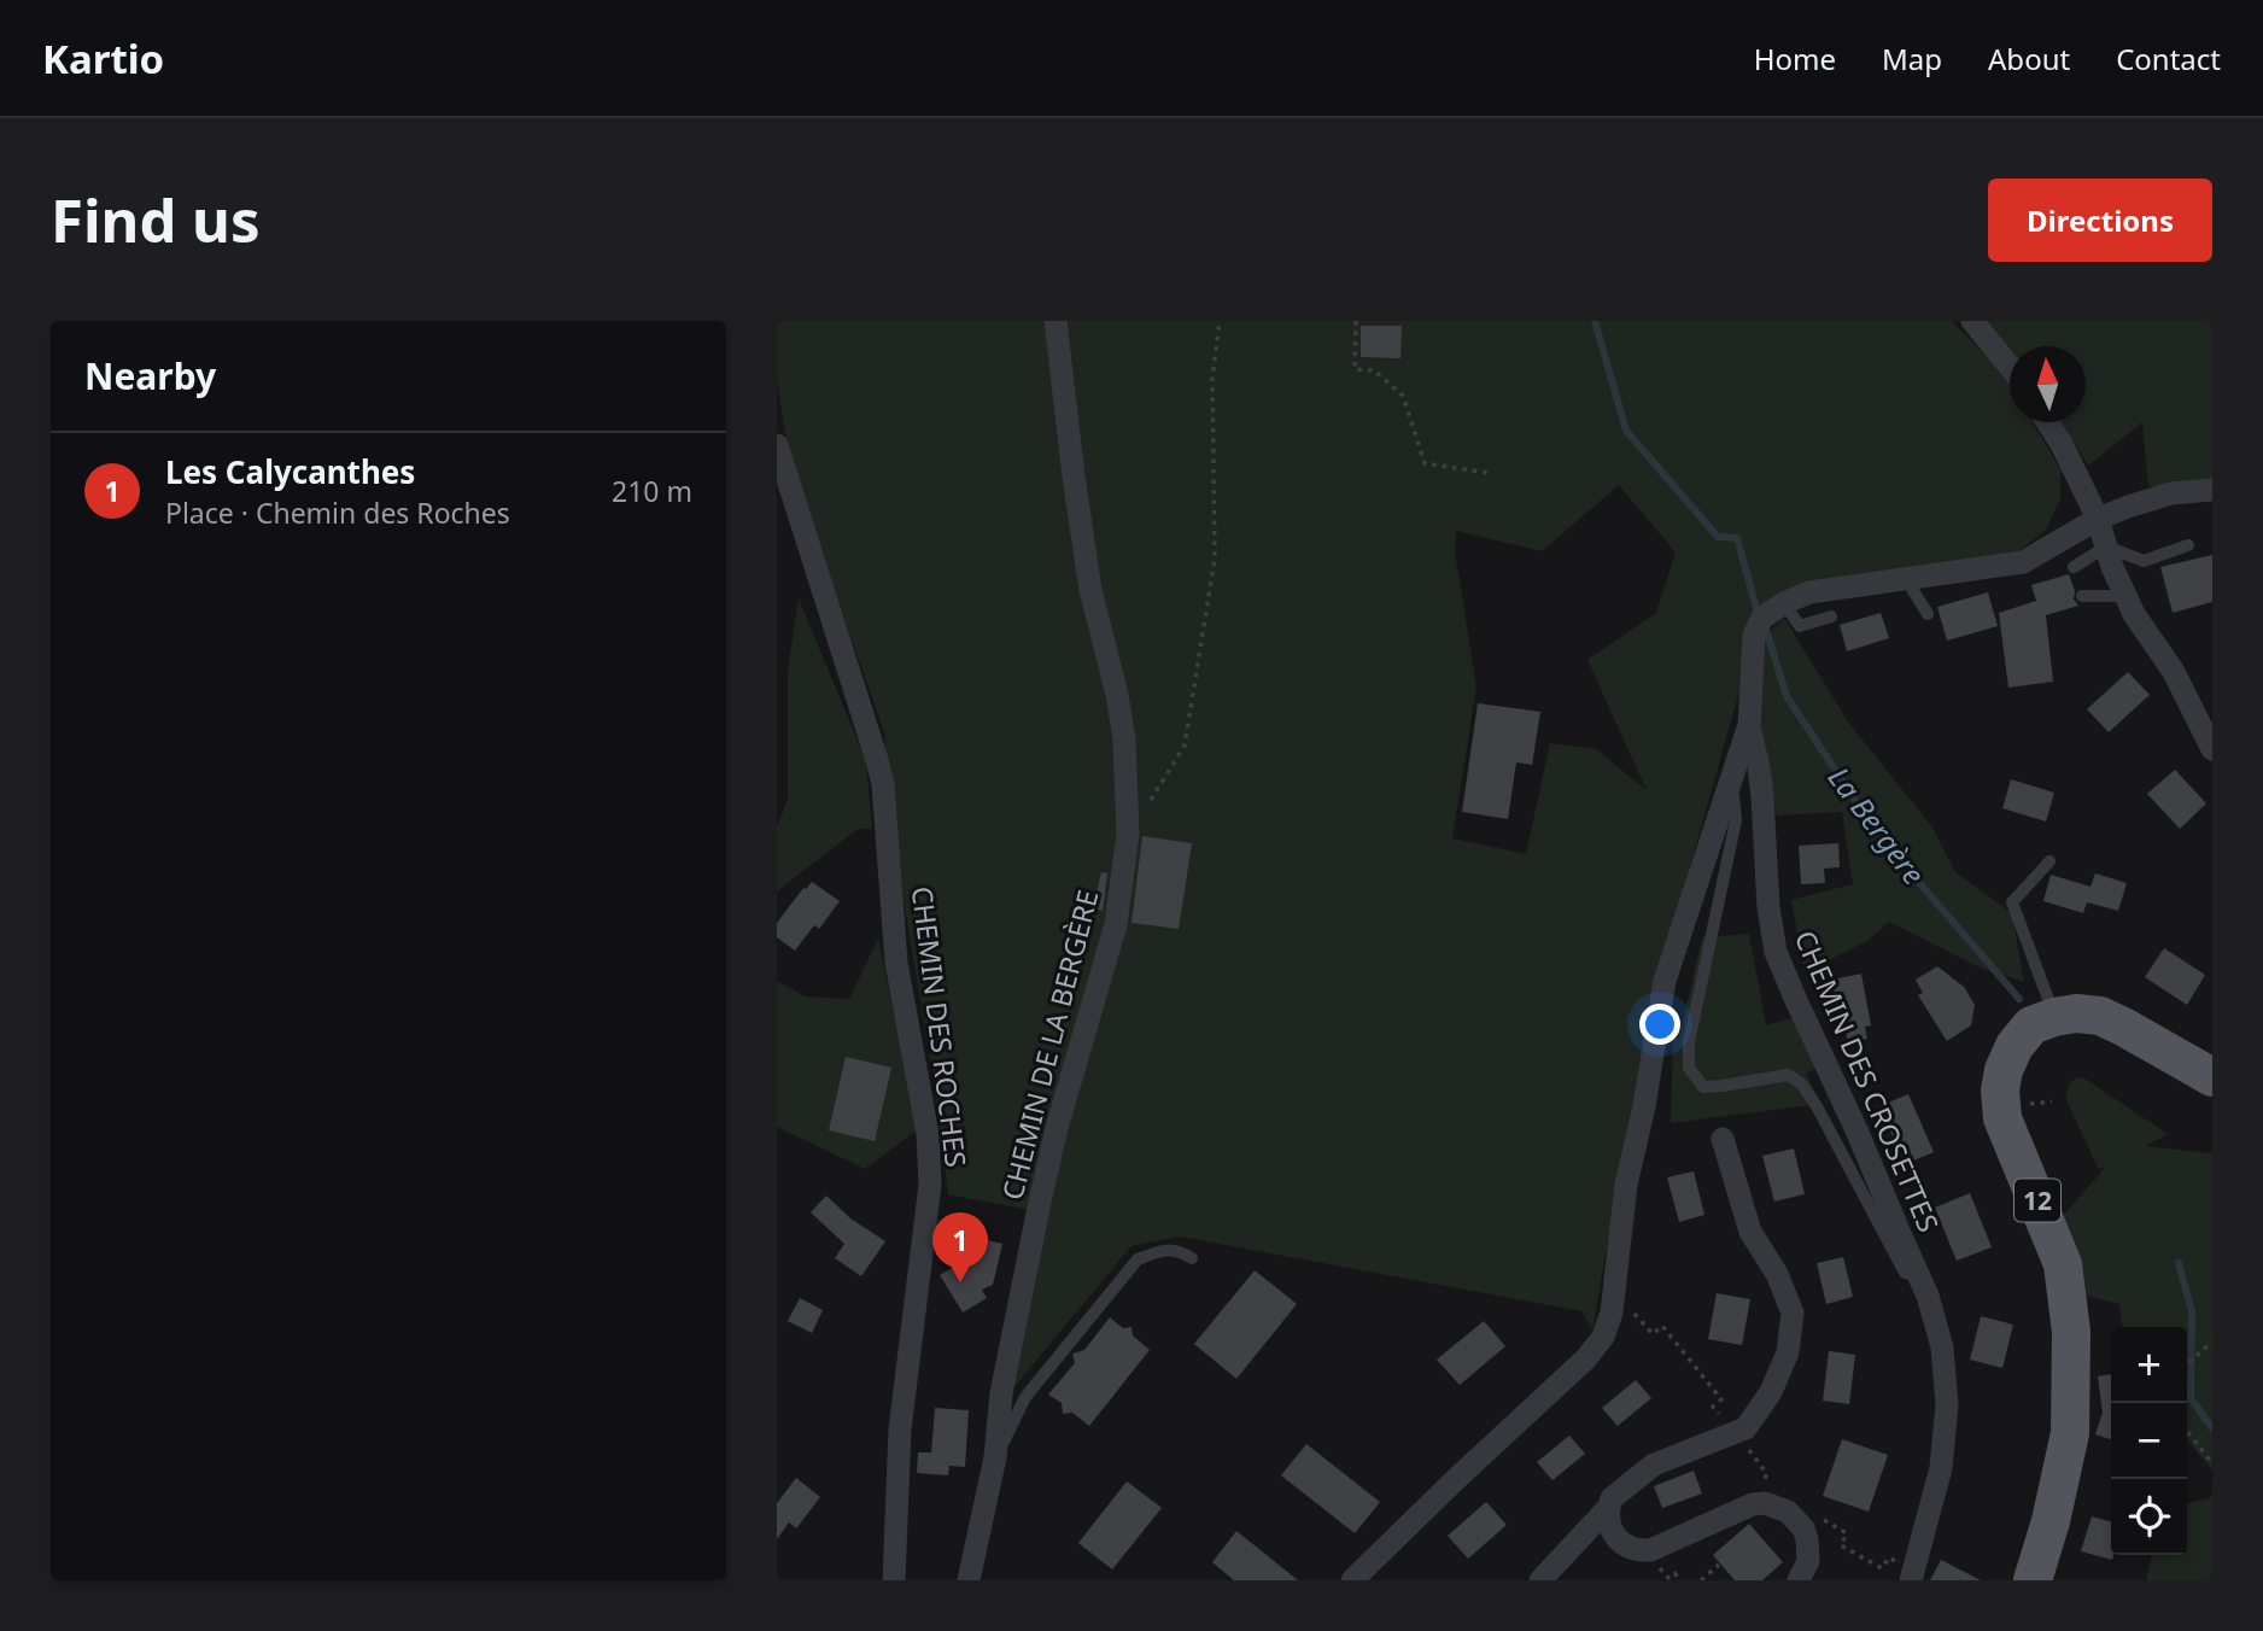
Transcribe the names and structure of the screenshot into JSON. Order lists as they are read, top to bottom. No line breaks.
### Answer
{"streets":{"main road":["12"],"street":["CHEMIN DES ROCHES","CHEMIN DE LA BERGÈRE","CHEMIN DES CROSETTES"]},"water":["La Bergère"],"north":"top","page":{"header":"Kartio","nav":["Home","Map","About","Contact"],"buttons":"Directions","title":"Find us","heading":"Nearby","list":[{"mark":"1","name":"Les Calycanthes","note":"Place · Chemin des Roches","value":"210 m"}],"pins":"1","map_buttons":["+","−"]}}
